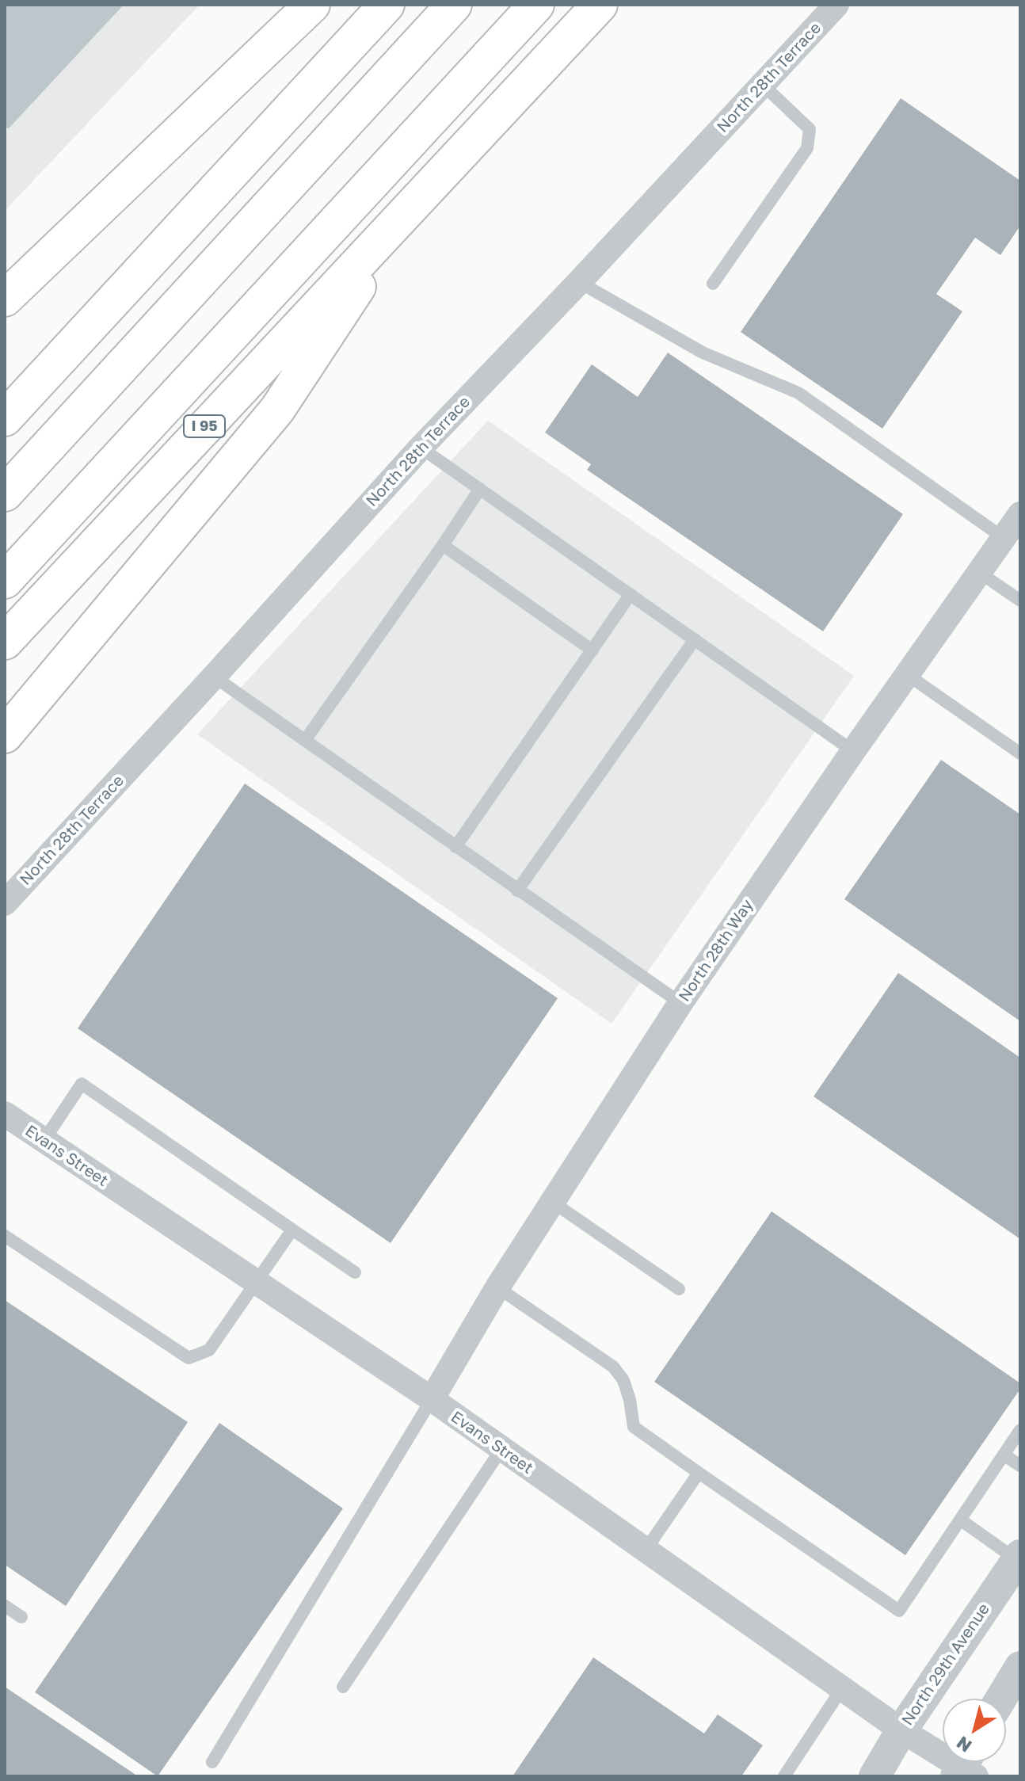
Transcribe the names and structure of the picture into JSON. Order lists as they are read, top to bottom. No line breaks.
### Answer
{"streets":{"highway":["I 95"],"street":["North 28th Terrace","North 28th Way","Evans Street","North 29th Avenue"]},"crossings":[["North 28th Way","Evans Street"],["Evans Street","North 29th Avenue"]],"north":"bottom left"}
